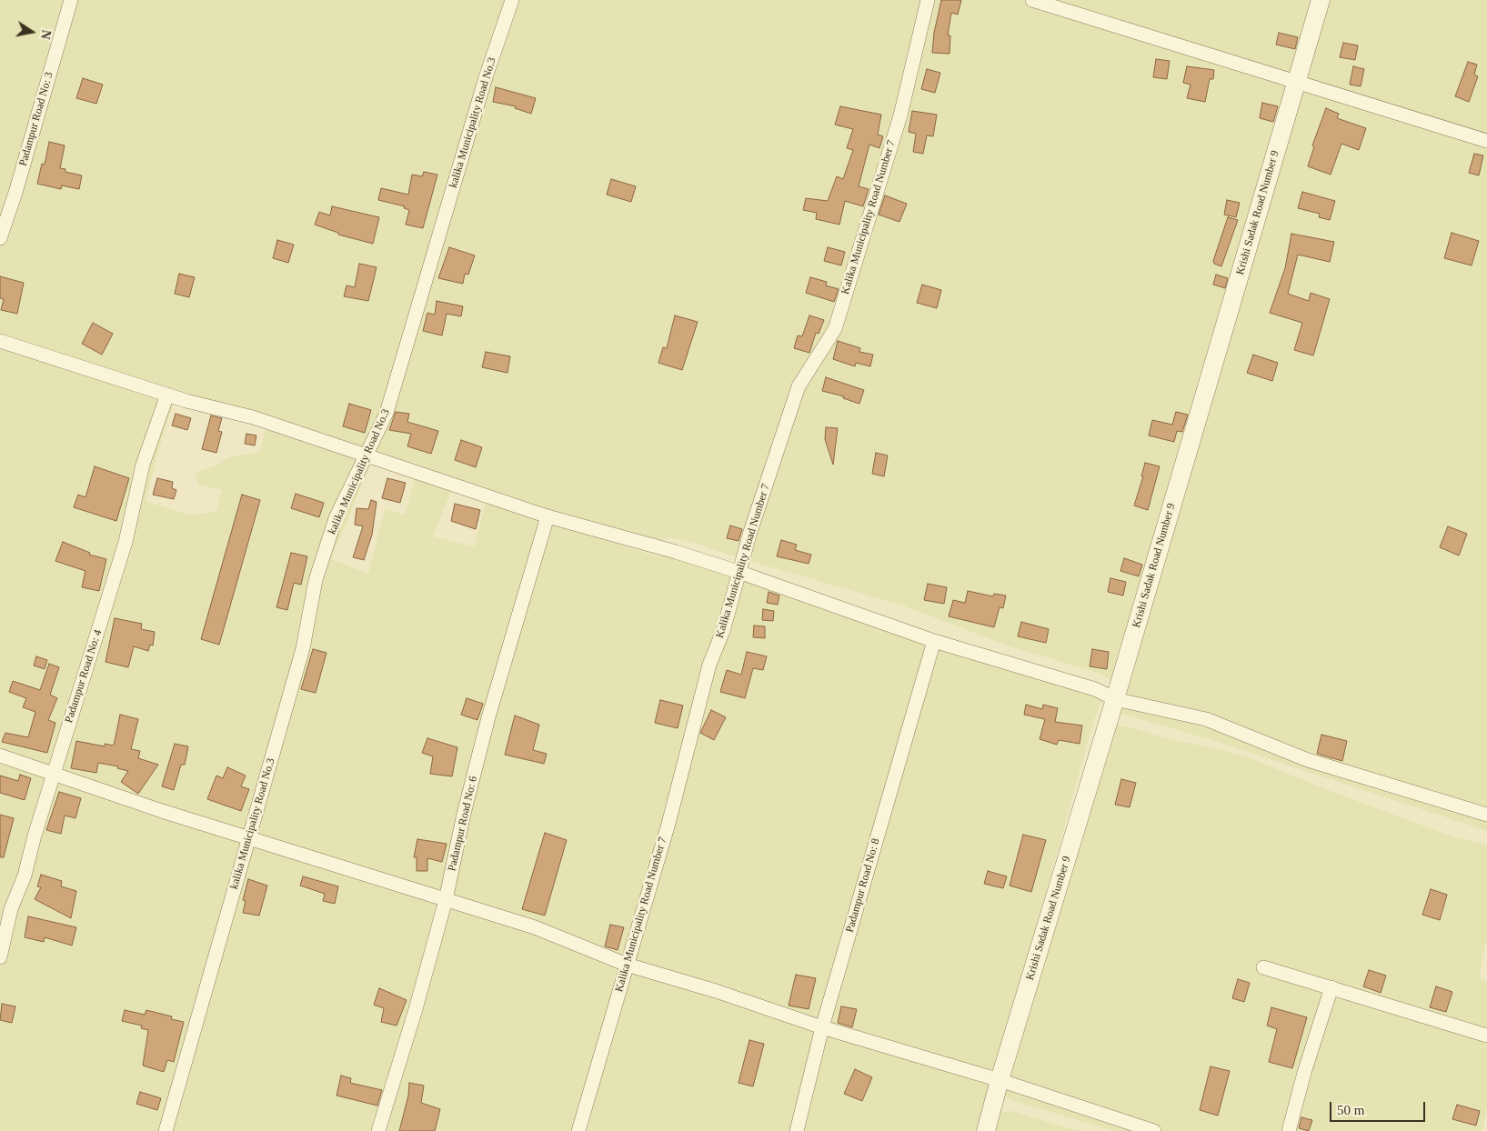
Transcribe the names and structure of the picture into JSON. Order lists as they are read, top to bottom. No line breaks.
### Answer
{"streets":{"street":["Padampur Road No: 3","kalika Municipality Road No.3","Krishi Sadak Road Number 9","Kalika Municipality Road Number 7","Padampur Road No: 4","Padampur Road No: 6","Padampur Road No: 8"]},"scale_bar":"50 m","north":"right"}
